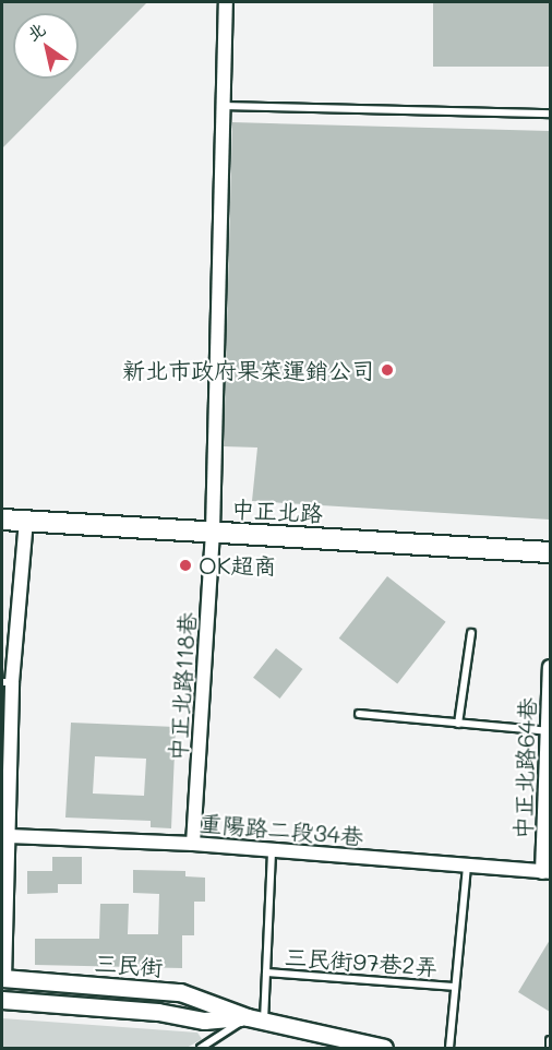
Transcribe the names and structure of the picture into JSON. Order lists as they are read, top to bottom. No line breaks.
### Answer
{"streets":{"main road":["中正北路"],"street":["中正北路118巷","中正北路64巷","重陽路二段34巷","三民街"],"lane":["三民街97巷2弄"]},"crossings":[["中正北路","中正北路118巷"],["中正北路118巷","重陽路二段34巷"],["中正北路64巷","重陽路二段34巷"]],"places":["新北市政府果菜運銷公司","OK超商"],"north":"top left"}
